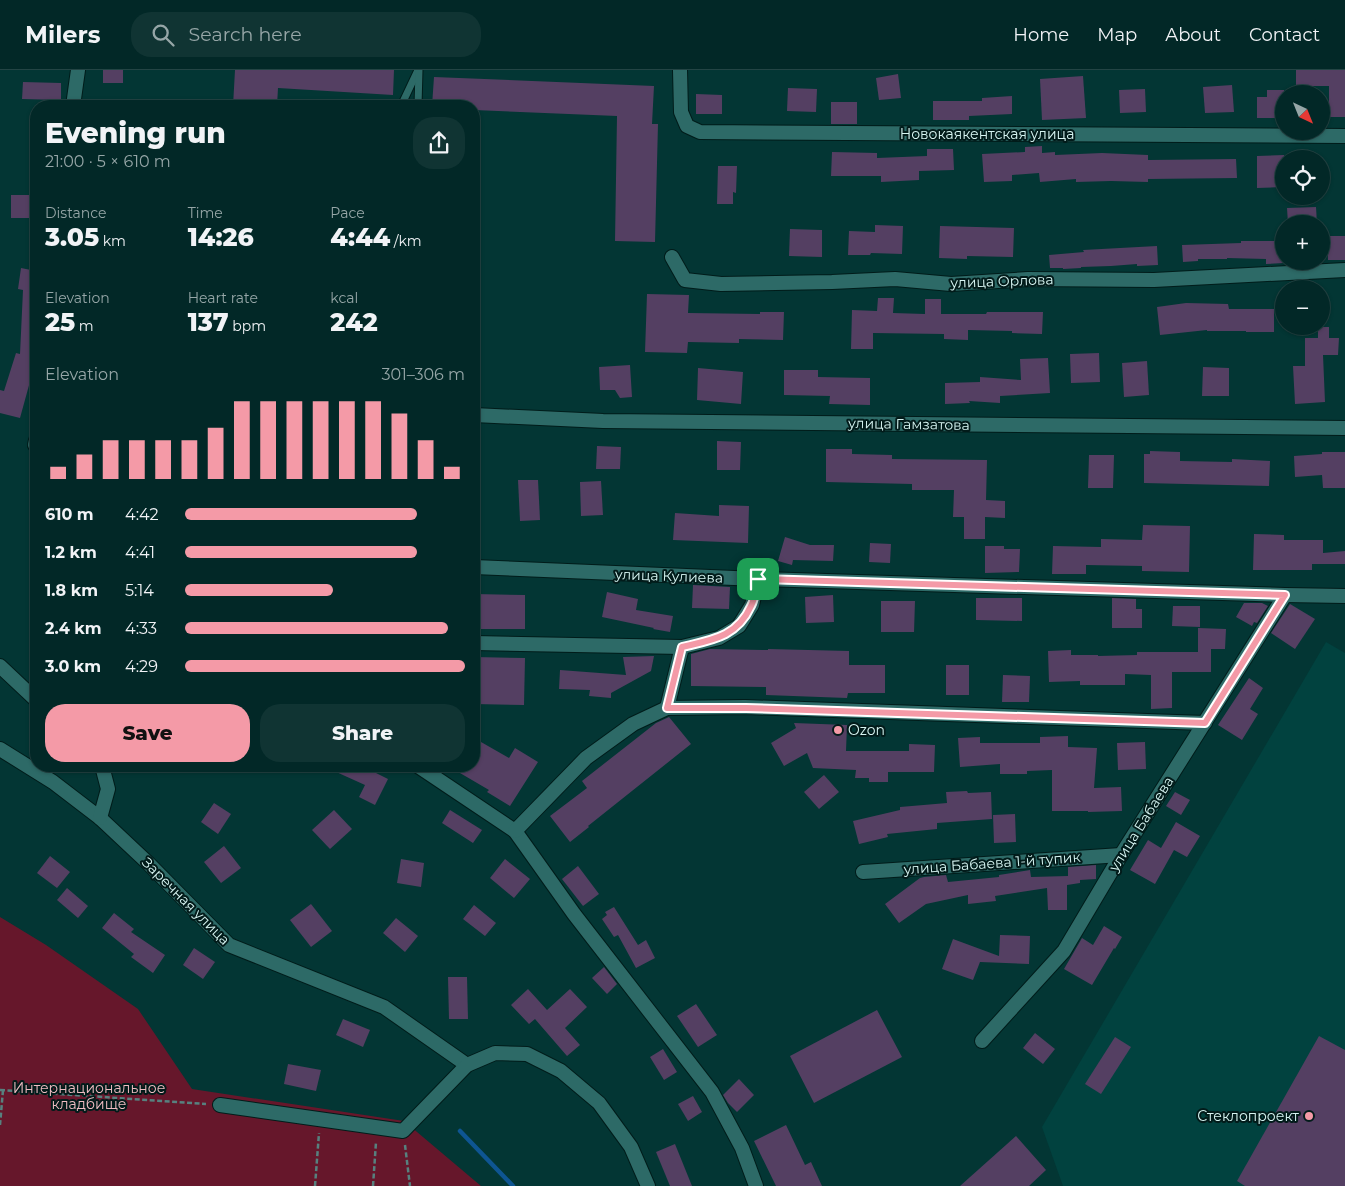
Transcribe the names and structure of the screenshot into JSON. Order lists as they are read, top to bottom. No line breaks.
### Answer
{"streets":{"street":["Новокаякентская улица","улица Орлова","улица Гамзатова","улица Кулиева","улица Бабаева","улица Бабаева 1-й тупик","Заречная улица"]},"crossings":[["улица Кулиева","улица Бабаева"],["улица Бабаева","улица Бабаева 1-й тупик"]],"parks":["Интернациональное кладбище"],"places":["Ozon","Стеклопроект"],"north":"bottom right","page":{"header":"Milers","search":"Search here","nav":["Home","Map","About","Contact"],"map_buttons":["+","−"],"heading":["Evening run","21:00 · 5 × 610 m"],"stats":[["Distance","3.05 km"],["Time","14:26"],["Pace","4:44 /km"],["Elevation","25 m"],["Heart rate","137 bpm"],["kcal","242"]],"chart":["Elevation","301–306 m"],"list":[{"name":"610 m","note":"4:42"},{"name":"1.2 km","note":"4:41"},{"name":"1.8 km","note":"5:14"},{"name":"2.4 km","note":"4:33"},{"name":"3.0 km","note":"4:29"}],"buttons":["Save","Share"]}}
